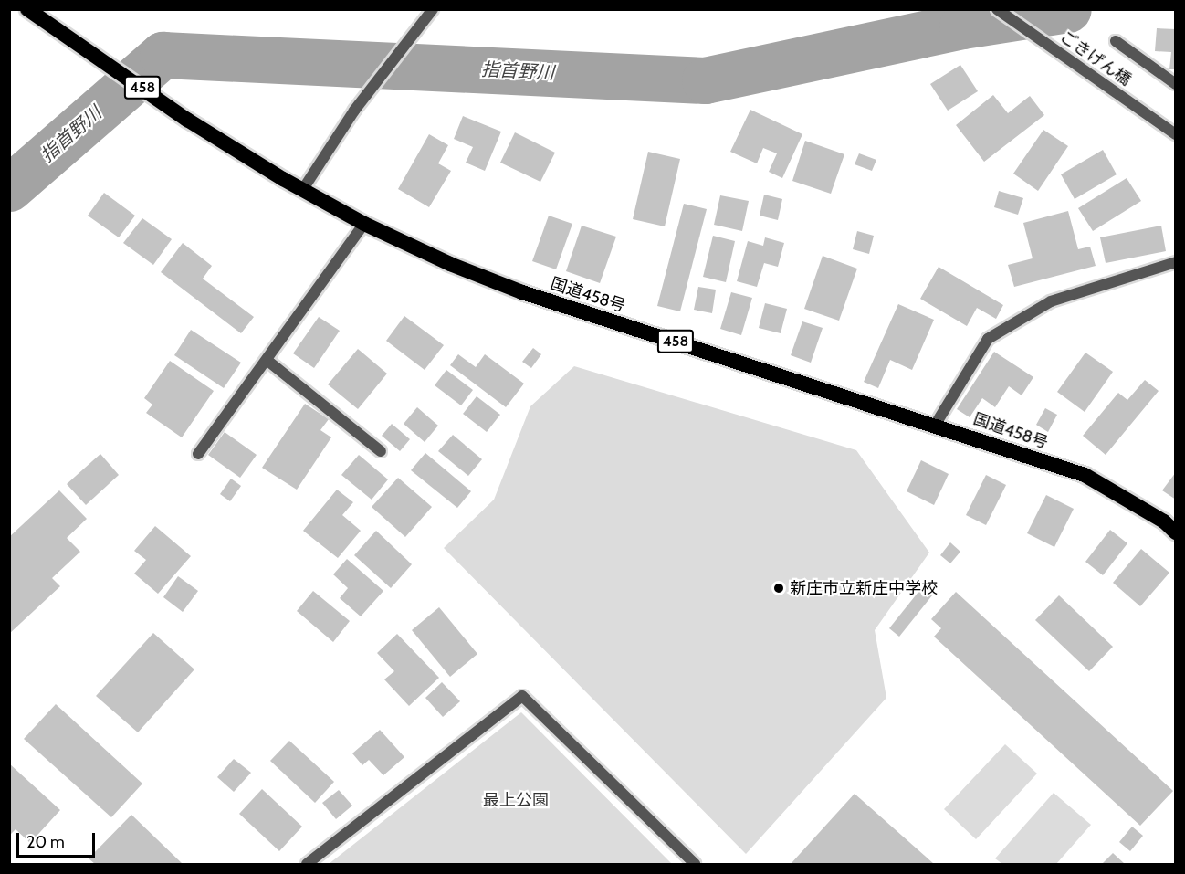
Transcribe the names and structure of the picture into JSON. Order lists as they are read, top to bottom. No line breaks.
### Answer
{"streets":{"highway":["458","国道458号"],"street":["ごきげん橋"]},"water":["指首野川"],"parks":["最上公園"],"places":["新庄市立新庄中学校"],"scale_bar":"20 m"}
